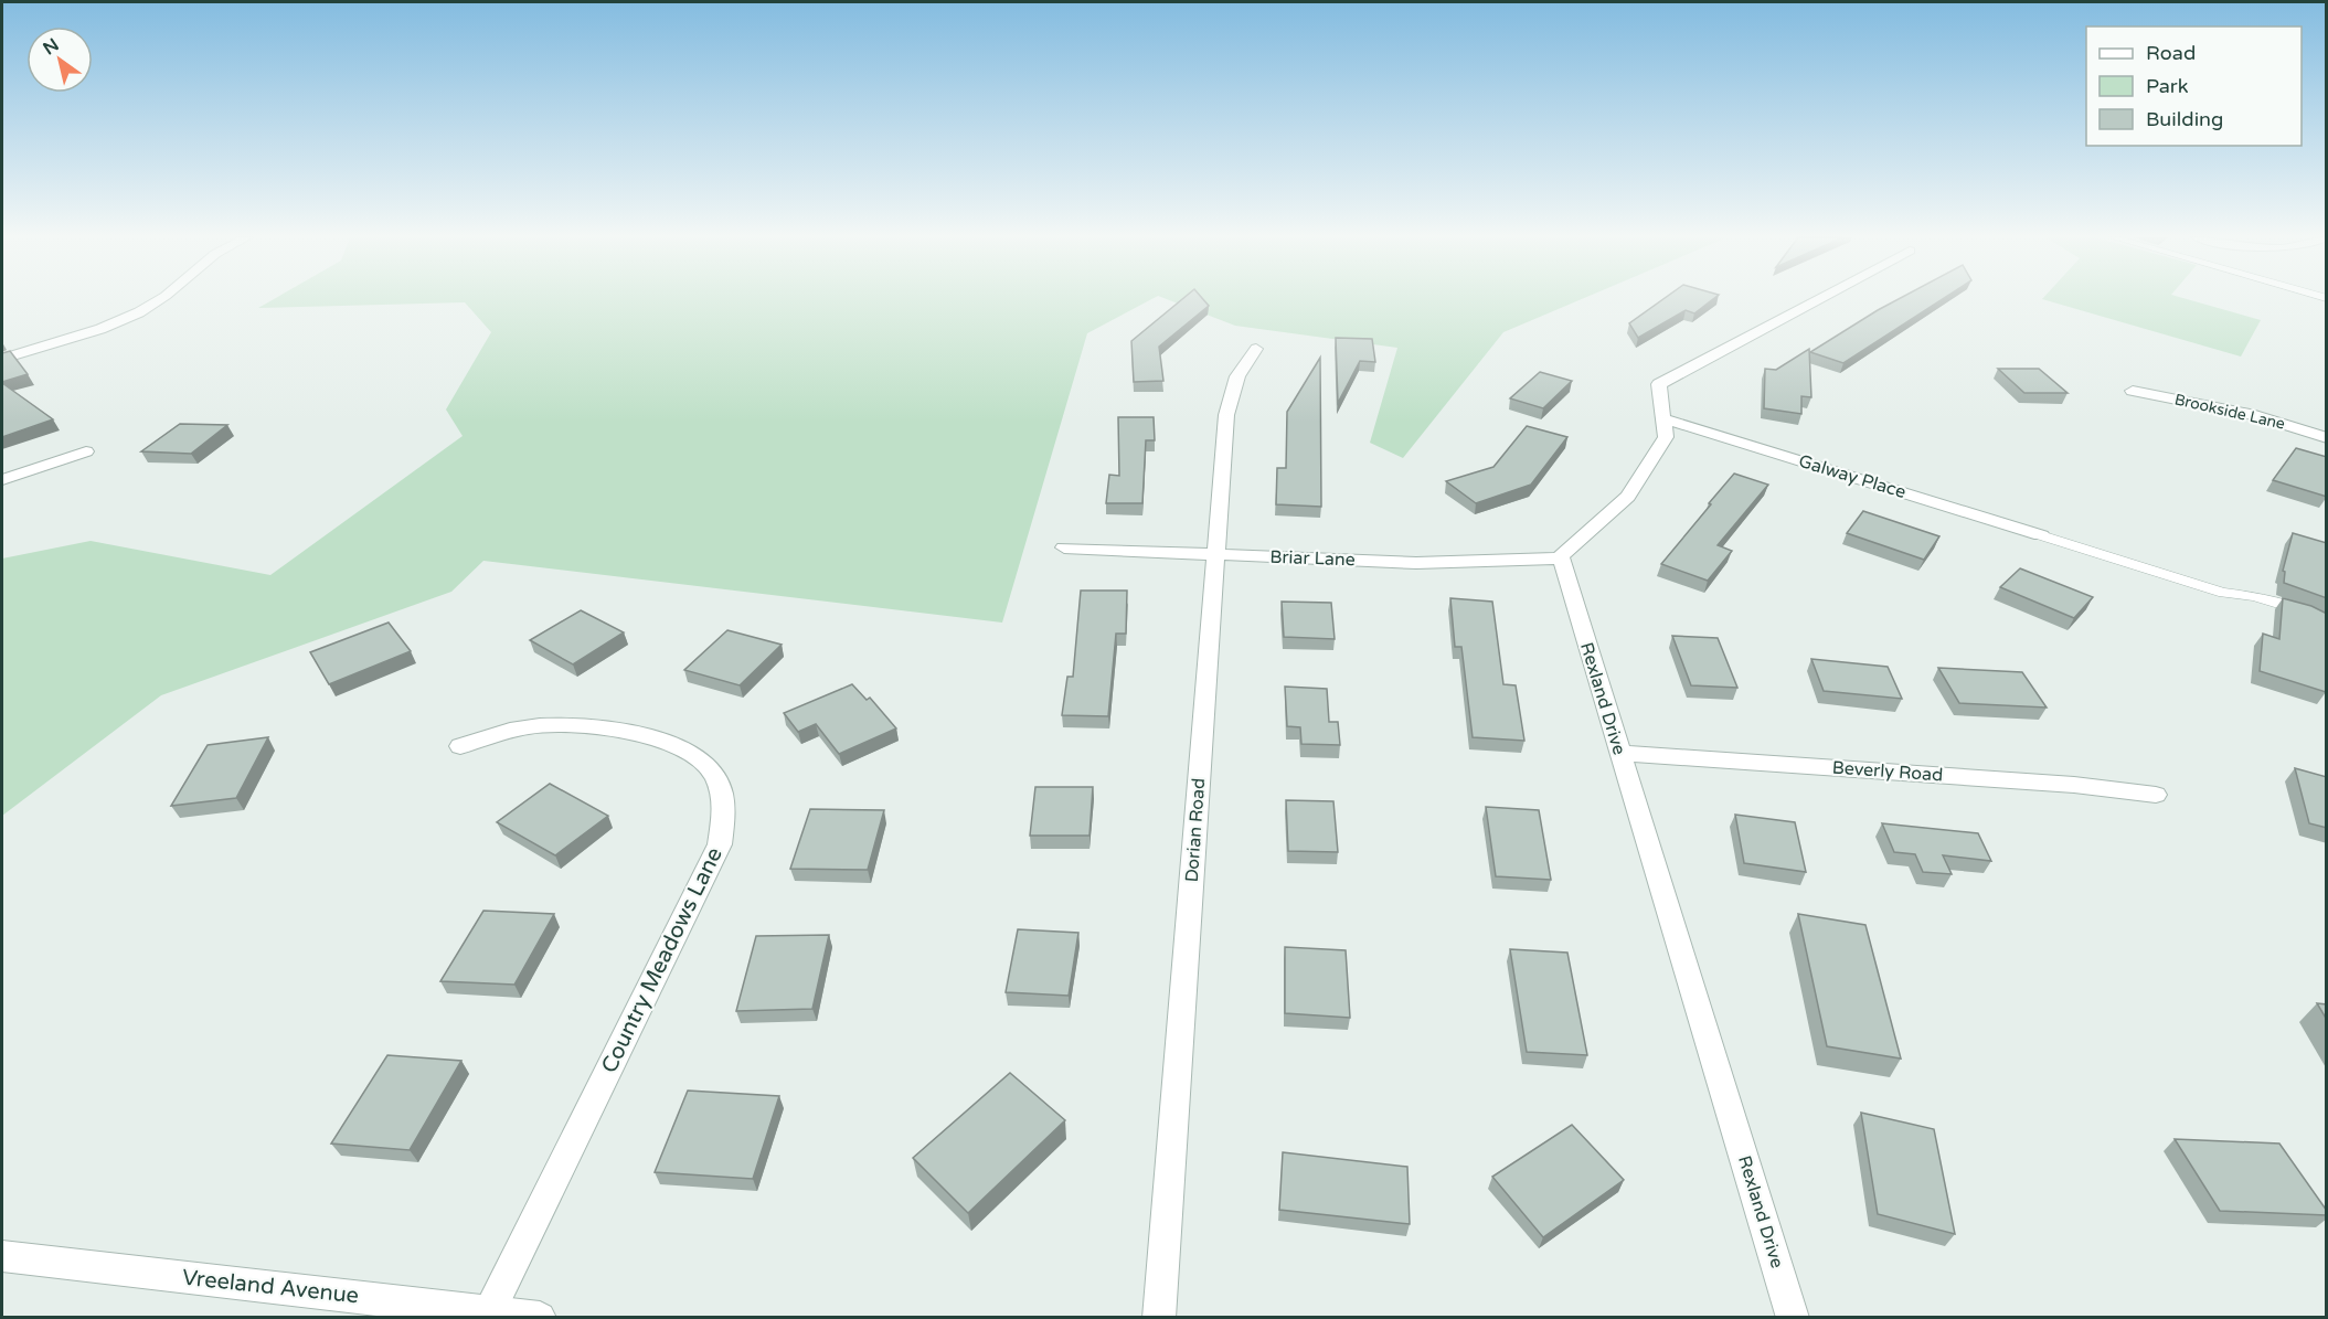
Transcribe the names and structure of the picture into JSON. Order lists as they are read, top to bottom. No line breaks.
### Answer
{"streets":{"street":["Brookside Lane","Galway Place","Briar Lane","Rexland Drive","Beverly Road","Dorian Road","Country Meadows Lane","Vreeland Avenue"]},"crossings":[["Briar Lane","Rexland Drive"],["Briar Lane","Dorian Road"],["Rexland Drive","Beverly Road"],["Country Meadows Lane","Vreeland Avenue"]],"legend":["Road","Park","Building"],"north":"top left"}
